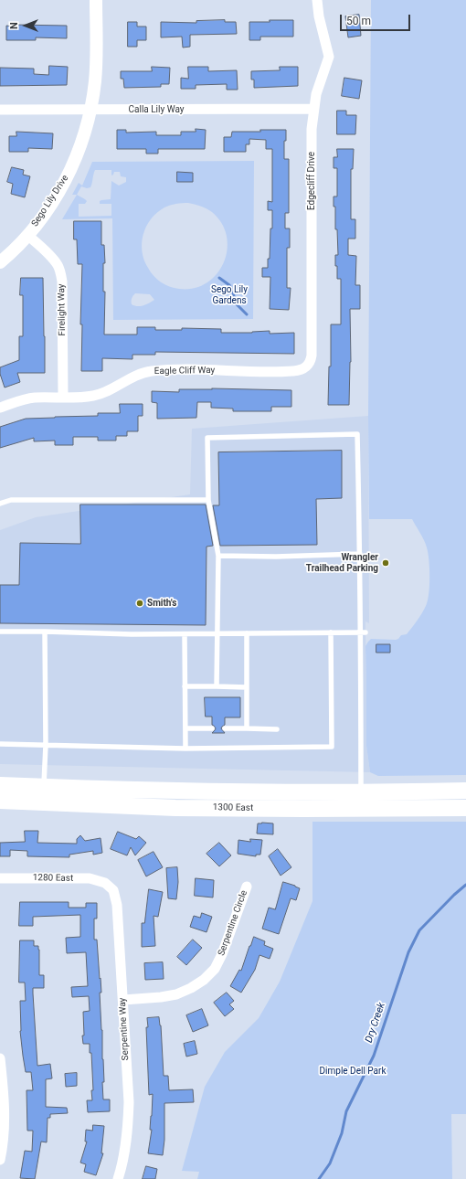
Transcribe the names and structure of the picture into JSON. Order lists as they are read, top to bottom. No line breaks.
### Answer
{"streets":{"main road":["1300 East"],"street":["Calla Lily Way","Edgecliff Drive","Sego Lily Drive","Firelight Way","Eagle Cliff Way","1280 East","Serpentine Circle","Serpentine Way"]},"crossings":[["Calla Lily Way","Edgecliff Drive"],["Calla Lily Way","Sego Lily Drive"],["Edgecliff Drive","Eagle Cliff Way"],["Sego Lily Drive","Firelight Way"],["Firelight Way","Eagle Cliff Way"],["1280 East","Serpentine Way"],["Serpentine Circle","Serpentine Way"]],"water":["Dry Creek"],"parks":["Sego Lily Gardens","Dimple Dell Park"],"places":["Wrangler Trailhead Parking","Smith's"],"scale_bar":"50 m","north":"left"}
